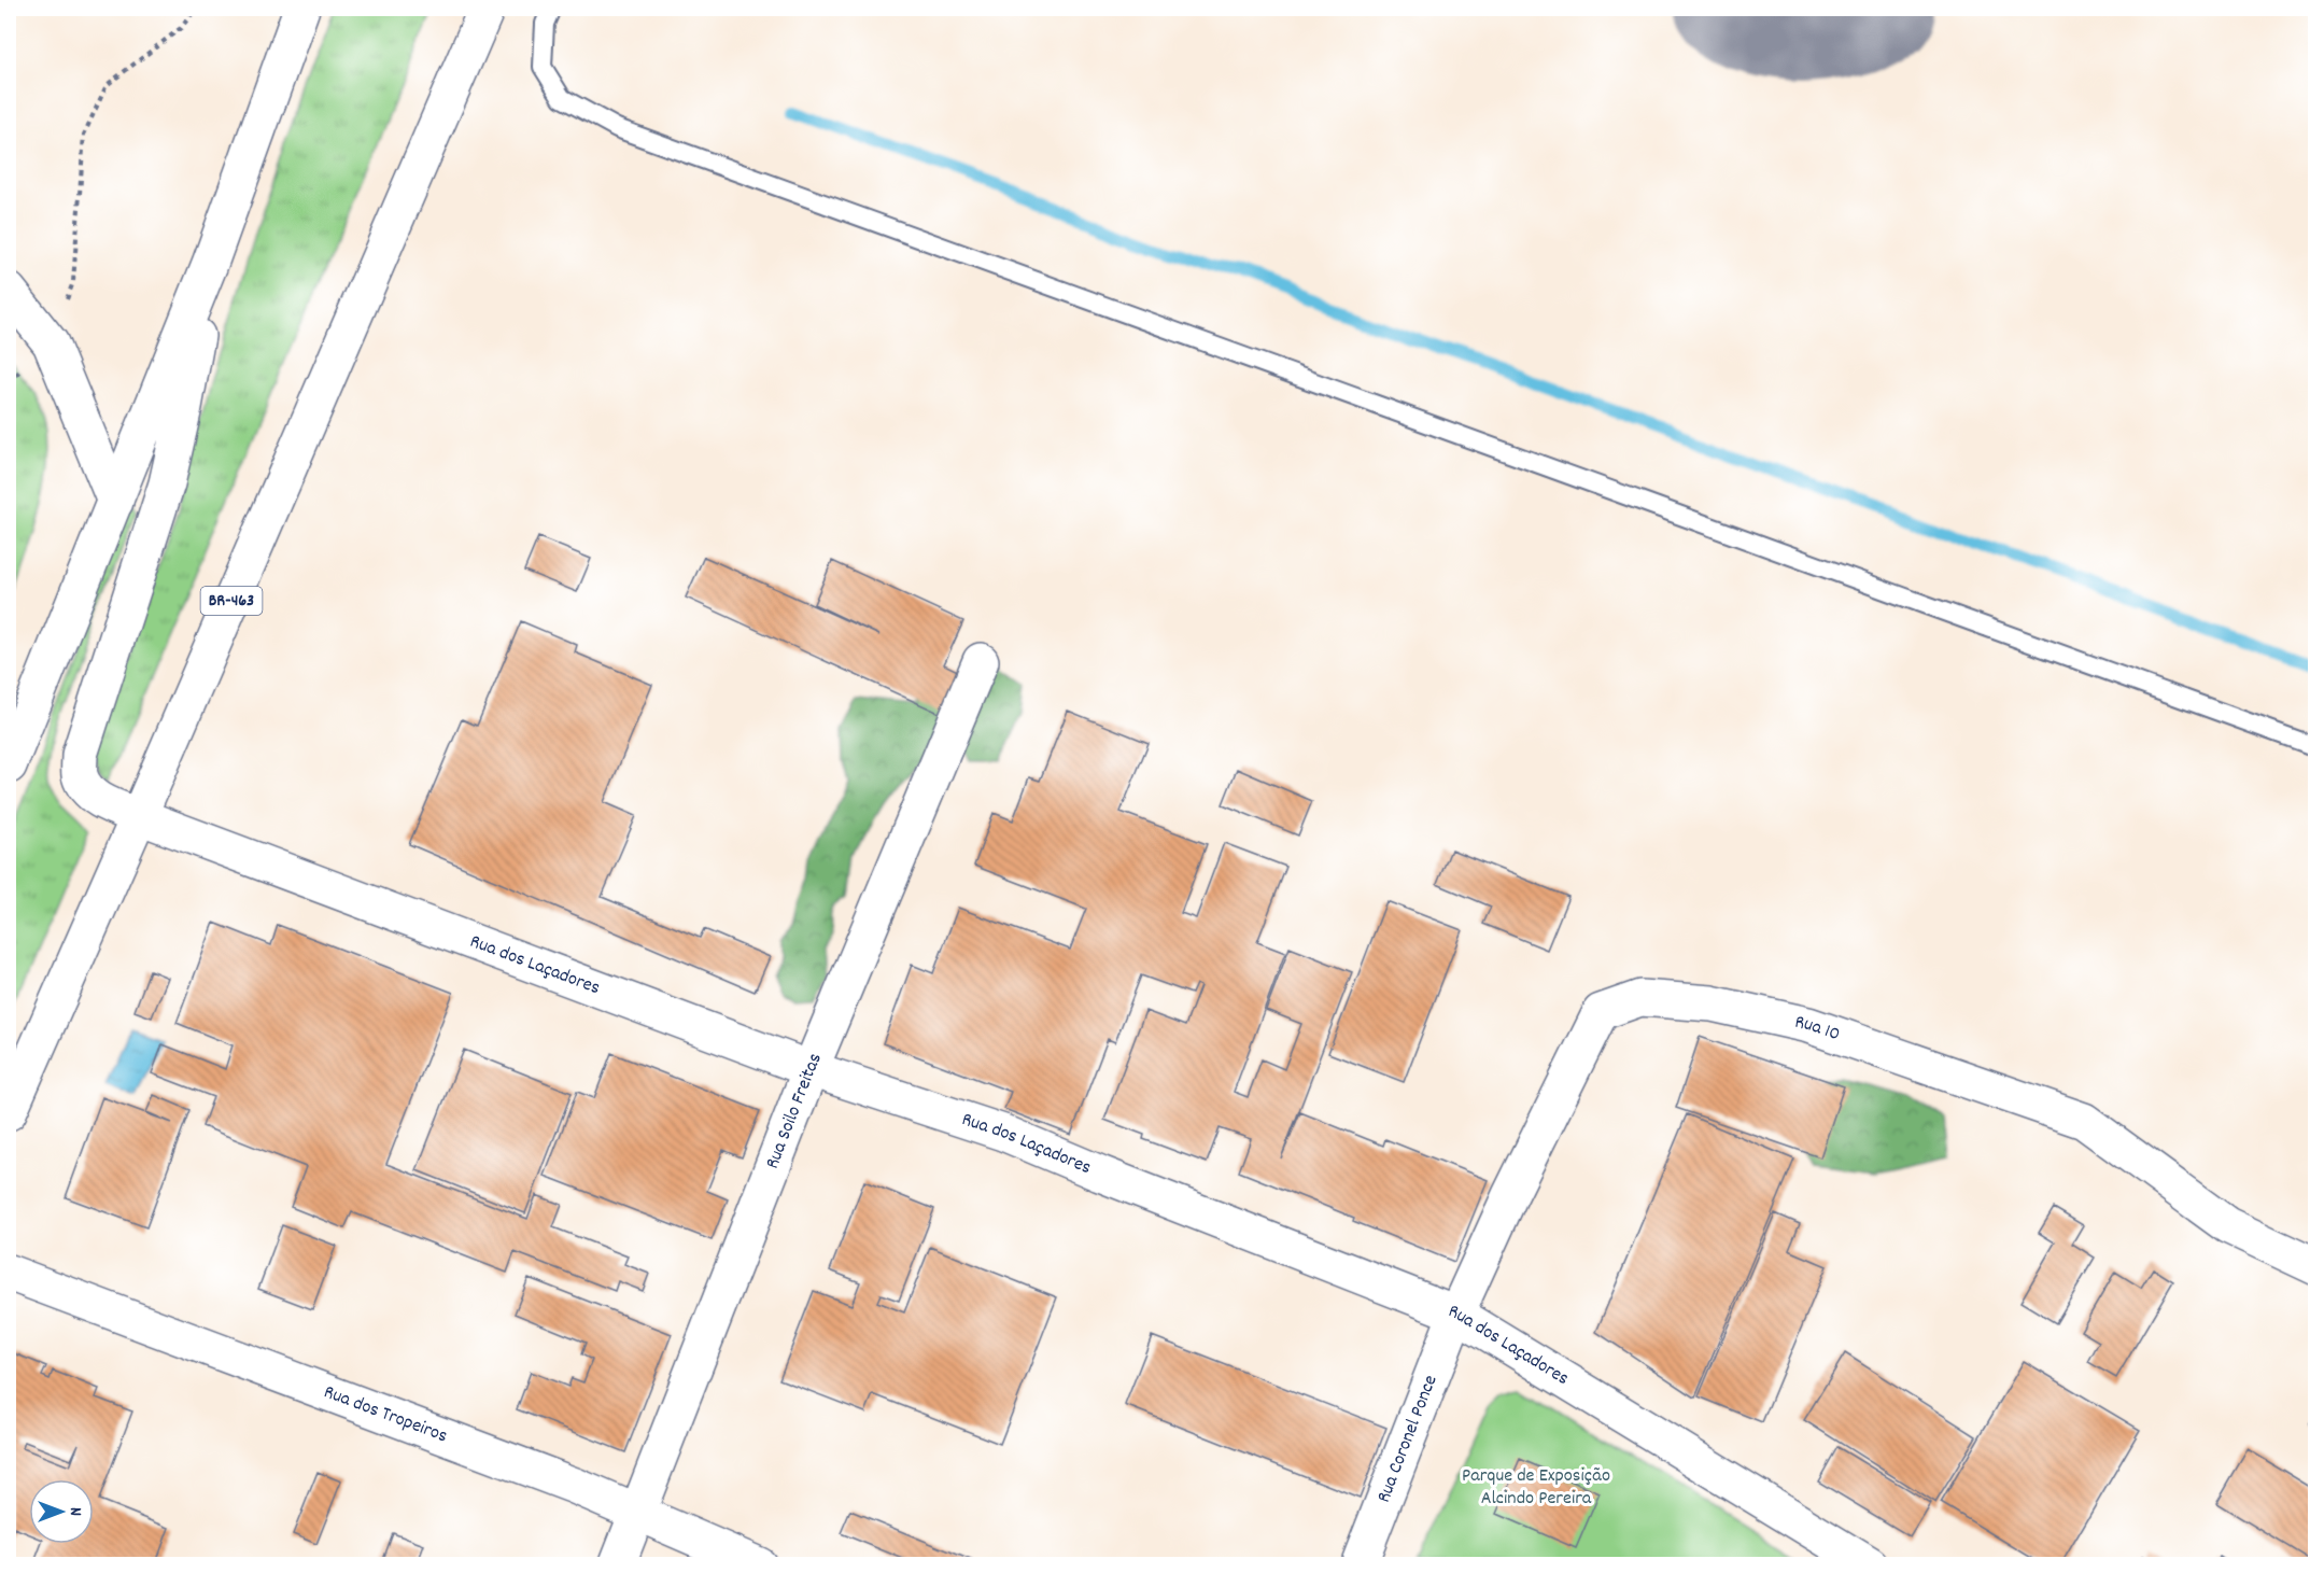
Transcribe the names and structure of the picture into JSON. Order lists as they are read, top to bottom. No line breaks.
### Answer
{"streets":{"main road":["BR-463","Rua dos Laçadores","Rua 10","Rua Soilo Freitas","Rua dos Tropeiros","Rua Coronel Ponce"]},"crossings":[["BR-463","Rua dos Laçadores"],["Rua dos Laçadores","Rua 10"],["Rua dos Laçadores","Rua Soilo Freitas"],["Rua dos Laçadores","Rua Coronel Ponce"],["Rua 10","Rua Coronel Ponce"],["Rua Soilo Freitas","Rua dos Tropeiros"]],"parks":["Parque de Exposição Alcindo Pereira"],"north":"right"}
